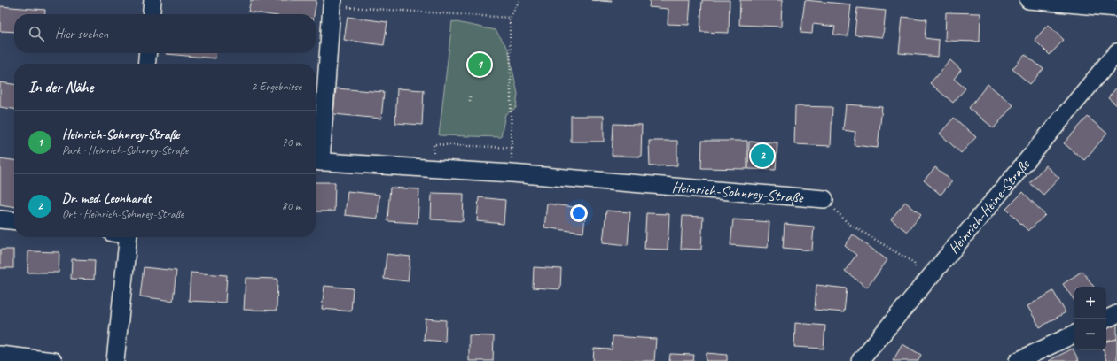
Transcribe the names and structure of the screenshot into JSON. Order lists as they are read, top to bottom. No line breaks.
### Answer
{"streets":{"street":["Heinrich-Sohnrey-Straße","Heinrich-Heine-Straße"]},"page":{"search":"Hier suchen","pins":["1","2"],"heading":["In der Nähe","2 Ergebnisse"],"list":[{"mark":"1","name":"Heinrich-Sohnrey-Straße","note":"Park · Heinrich-Sohnrey-Straße","value":"70 m"},{"mark":"2","name":"Dr. med. Leonhardt","note":"Ort · Heinrich-Sohnrey-Straße","value":"80 m"}],"map_buttons":["+","−"]}}
